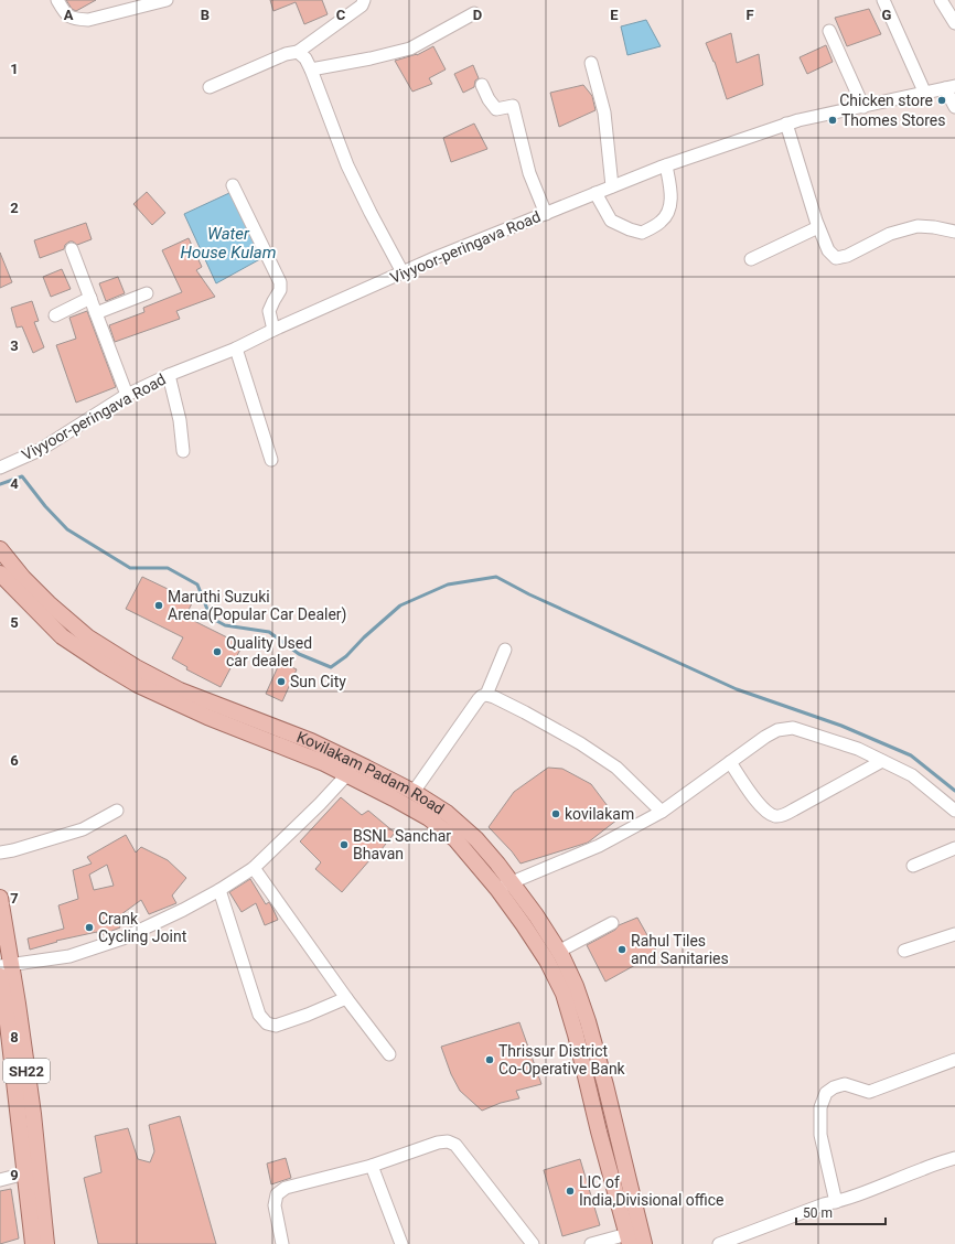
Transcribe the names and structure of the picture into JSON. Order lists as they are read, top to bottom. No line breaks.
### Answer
{"streets":{"main road":["Kovilakam Padam Road","SH22"],"street":["Viyyoor-peringava Road"]},"water":["Water House Kulam"],"places":["Chicken store","Thomes Stores","Maruthi Suzuki Arena(Popular Car Dealer)","Quality Used car dealer","Sun City","kovilakam","BSNL Sanchar Bhavan","Crank Cycling Joint","Rahul Tiles and Sanitaries","Thrissur District Co-Operative Bank","LIC of India,Divisional office"],"scale_bar":"50 m","grid":{"columns":["A","B","C","D","E","F","G"],"rows":["1","2","3","4","5","6","7","8","9"]}}
